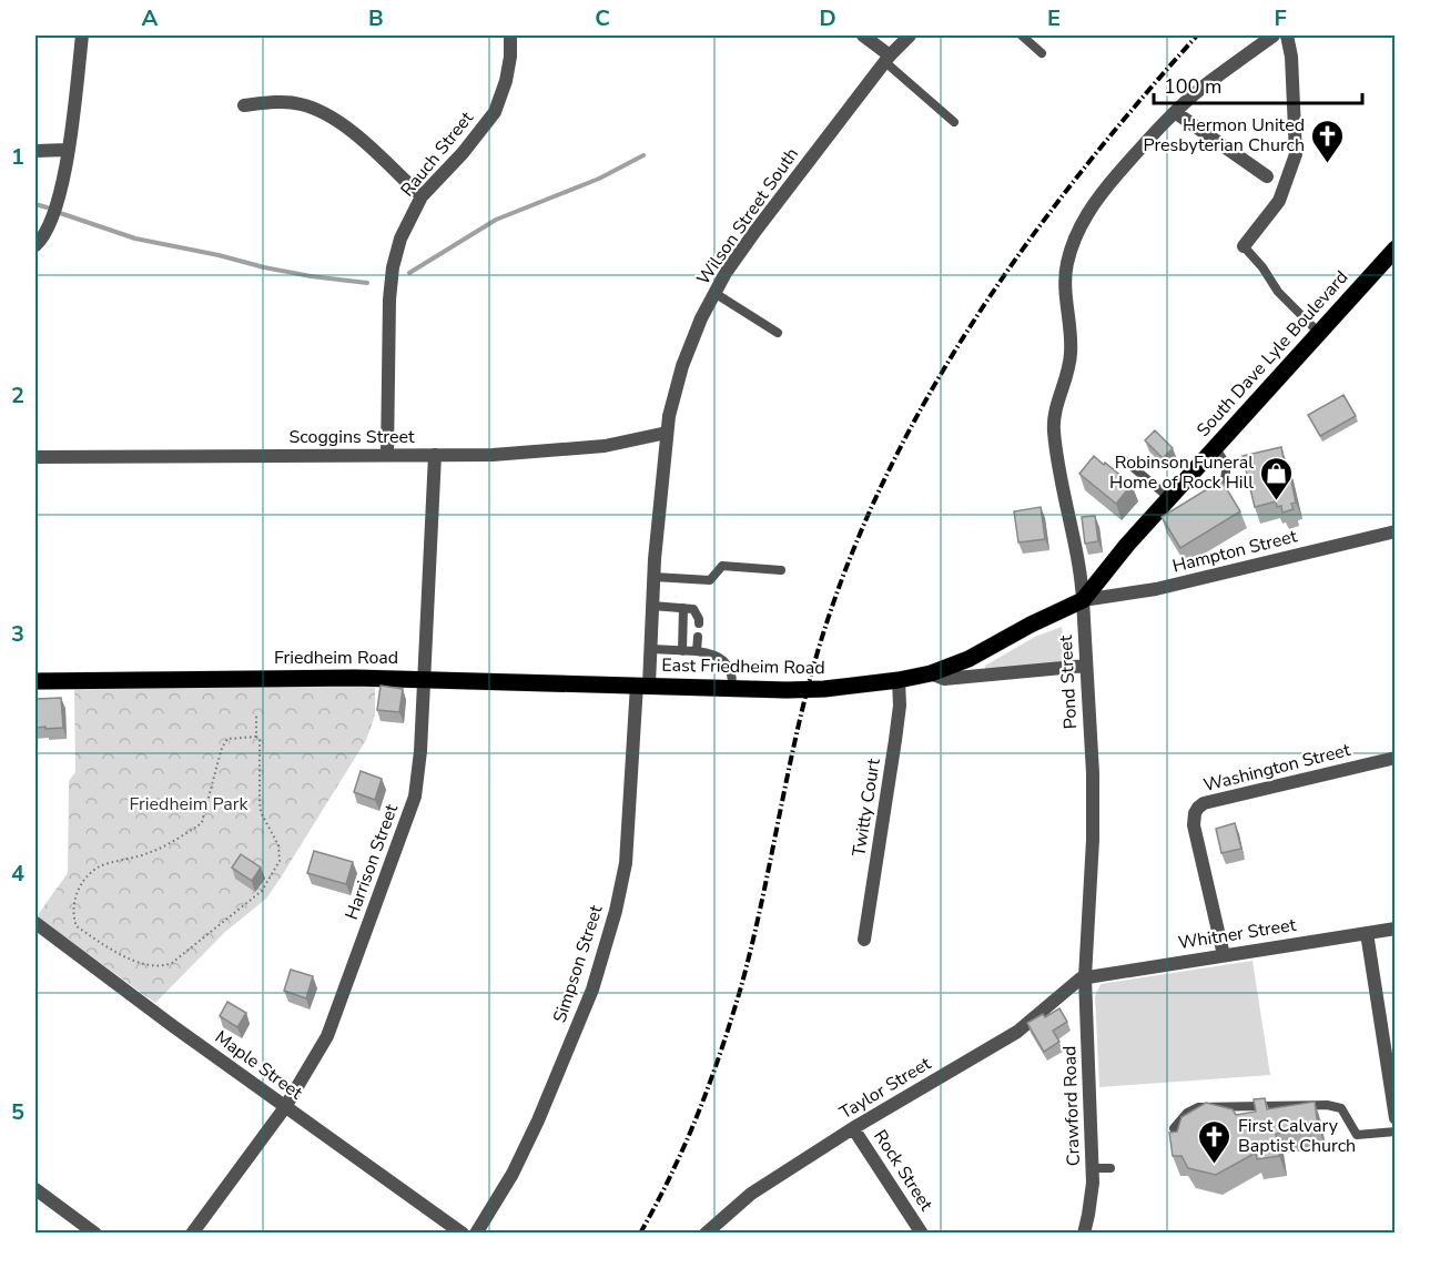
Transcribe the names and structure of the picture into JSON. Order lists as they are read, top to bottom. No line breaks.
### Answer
{"streets":{"main road":["South Dave Lyle Boulevard","Friedheim Road","East Friedheim Road"],"street":["Rauch Street","Wilson Street South","Scoggins Street","Hampton Street","Pond Street","Washington Street","Twitty Court","Harrison Street","Whitner Street","Simpson Street","Maple Street","Taylor Street","Crawford Road","Rock Street"]},"crossings":[["Rauch Street","Scoggins Street"],["Wilson Street South","Scoggins Street"],["Wilson Street South","Friedheim Road"],["Wilson Street South","East Friedheim Road"],["Wilson Street South","Simpson Street"],["South Dave Lyle Boulevard","Hampton Street"],["South Dave Lyle Boulevard","East Friedheim Road"],["South Dave Lyle Boulevard","Pond Street"],["Scoggins Street","Harrison Street"],["Hampton Street","Pond Street"],["Friedheim Road","East Friedheim Road"],["Friedheim Road","Harrison Street"],["Friedheim Road","Simpson Street"],["East Friedheim Road","Pond Street"],["East Friedheim Road","Twitty Court"],["East Friedheim Road","Simpson Street"],["Pond Street","Whitner Street"],["Pond Street","Taylor Street"],["Pond Street","Crawford Road"],["Washington Street","Whitner Street"],["Harrison Street","Maple Street"],["Whitner Street","Taylor Street"],["Whitner Street","Crawford Road"],["Taylor Street","Crawford Road"],["Taylor Street","Rock Street"]],"parks":["Friedheim Park"],"places":{"church":["Hermon United Presbyterian Church","First Calvary Baptist Church"],"shop":["Robinson Funeral Home of Rock Hill"]},"scale_bar":"100 m","grid":{"columns":["A","B","C","D","E","F"],"rows":["1","2","3","4","5"]}}
